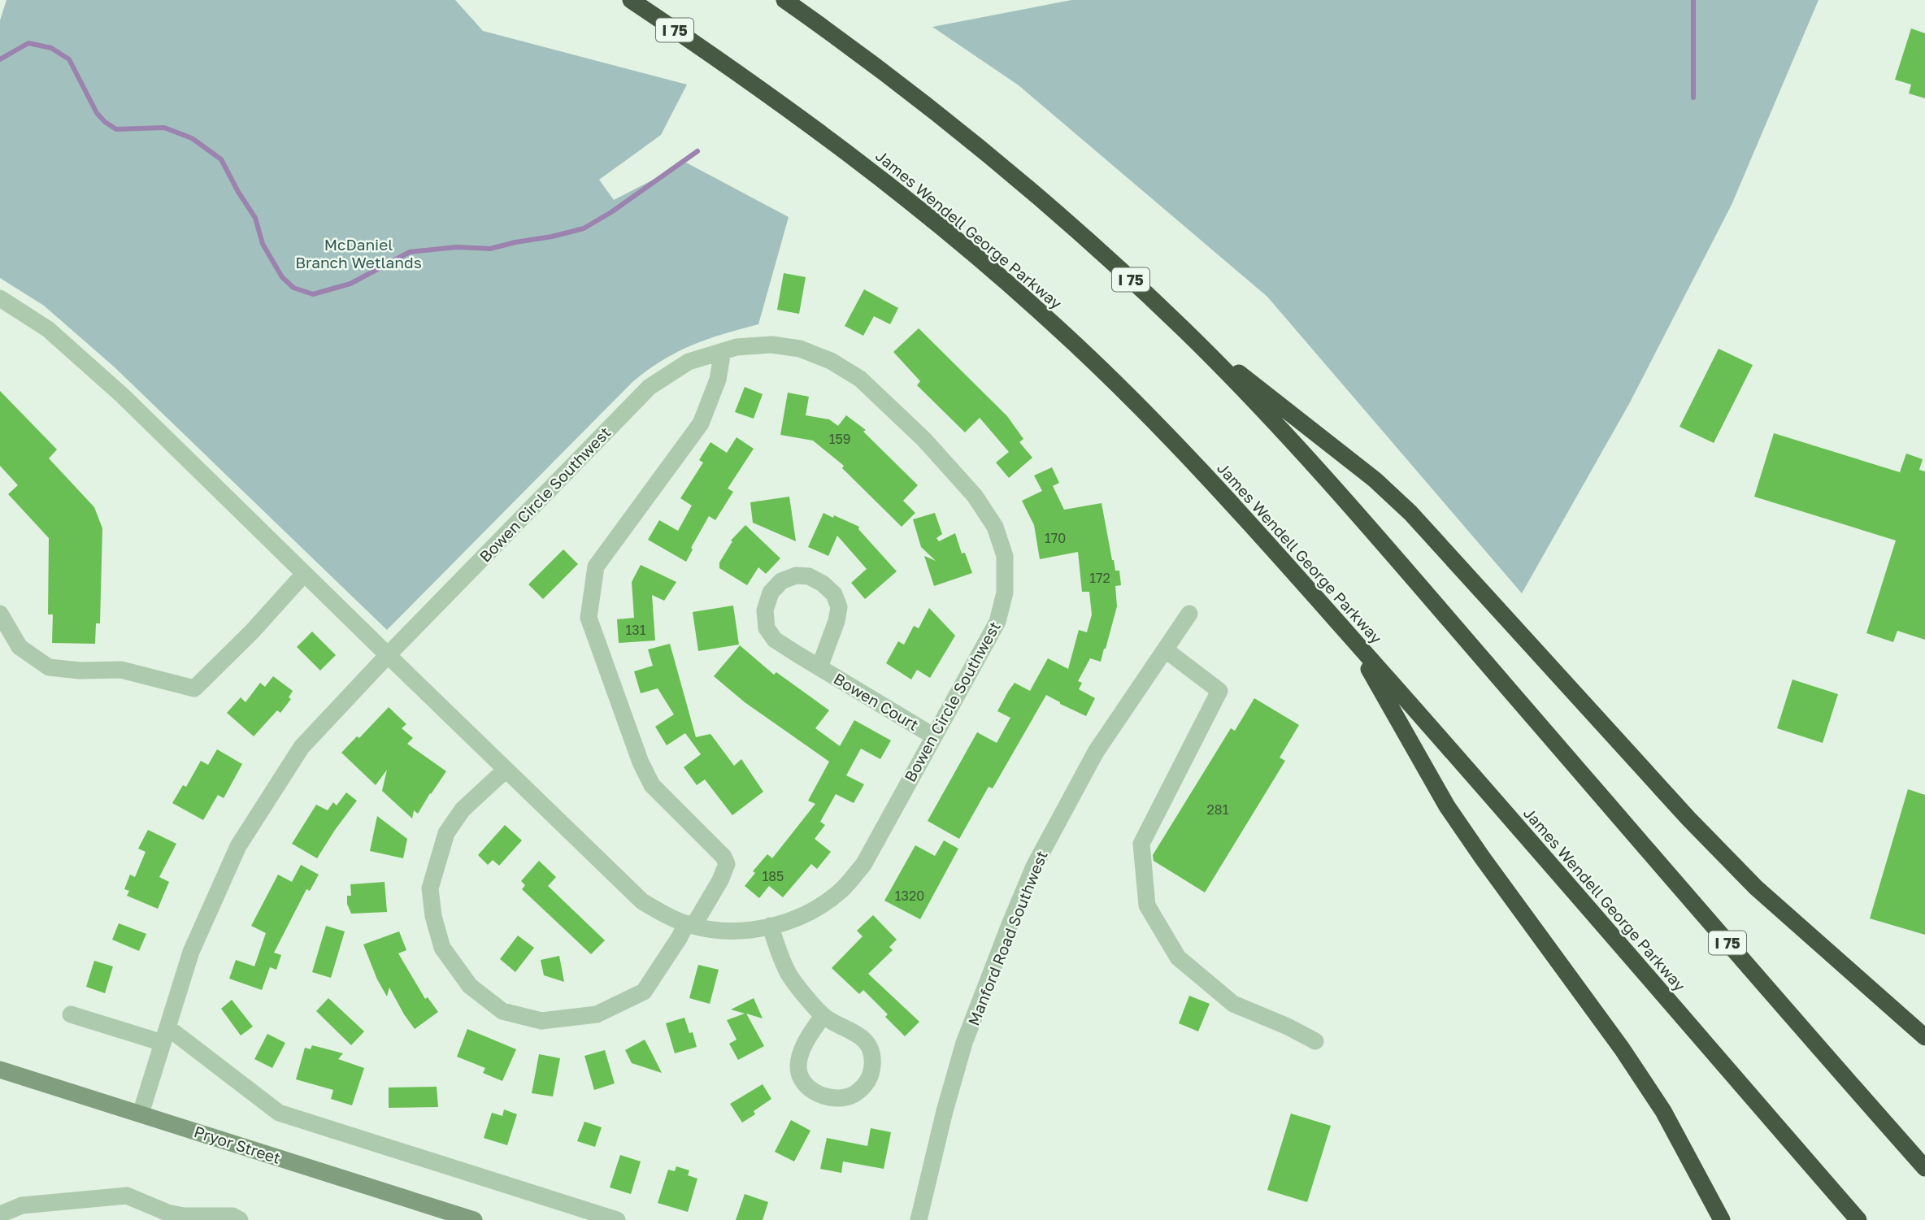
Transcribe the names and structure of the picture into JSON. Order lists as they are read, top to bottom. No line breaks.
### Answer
{"streets":{"highway":["I 75","James Wendell George Parkway"],"main road":["Pryor Street"],"street":["Bowen Circle Southwest","Bowen Court","Manford Road Southwest"]},"crossings":[["Bowen Circle Southwest","Bowen Court"],["Bowen Circle Southwest","Pryor Street"]],"parks":["McDaniel Branch Wetlands"],"house_numbers":["159","170","172","131","281","185","1320"]}
